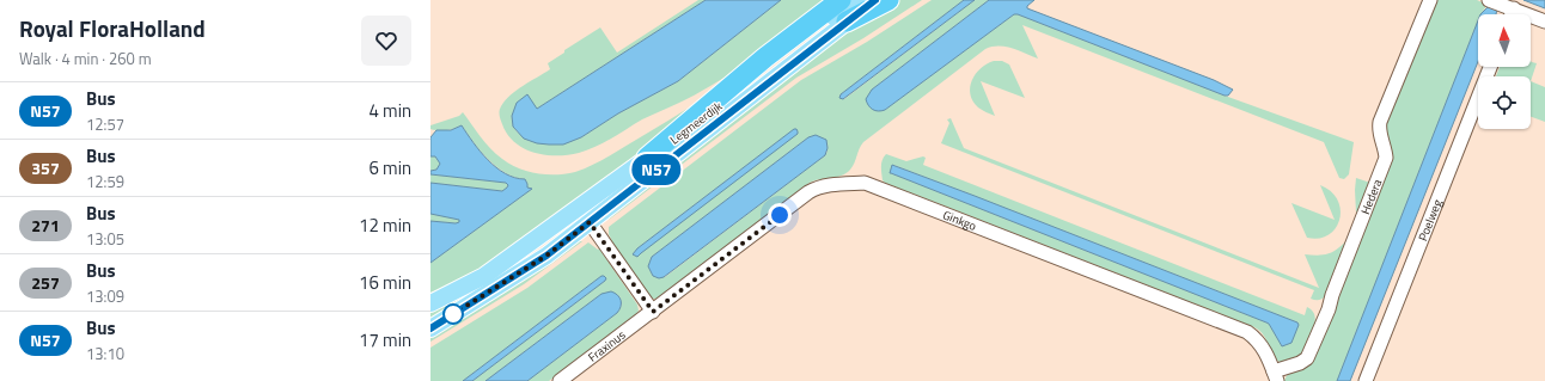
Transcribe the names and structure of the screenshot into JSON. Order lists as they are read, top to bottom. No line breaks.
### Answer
{"streets":{"main road":["Legmeerdijk"],"street":["Hedera","Ginkgo","Poelweg","Fraxinus"]},"crossings":[["Hedera","Ginkgo"],["Ginkgo","Fraxinus"]],"lines":["bus line N57"],"north":"top","page":{"heading":["Royal FloraHolland","Walk · 4 min · 260 m"],"on_map":"N57","list":[{"mark":"N57","name":"Bus","note":"12:57","value":"4 min"},{"mark":"357","name":"Bus","note":"12:59","value":"6 min"},{"mark":"271","name":"Bus","note":"13:05","value":"12 min"},{"mark":"257","name":"Bus","note":"13:09","value":"16 min"},{"mark":"N57","name":"Bus","note":"13:10","value":"17 min"}]}}
